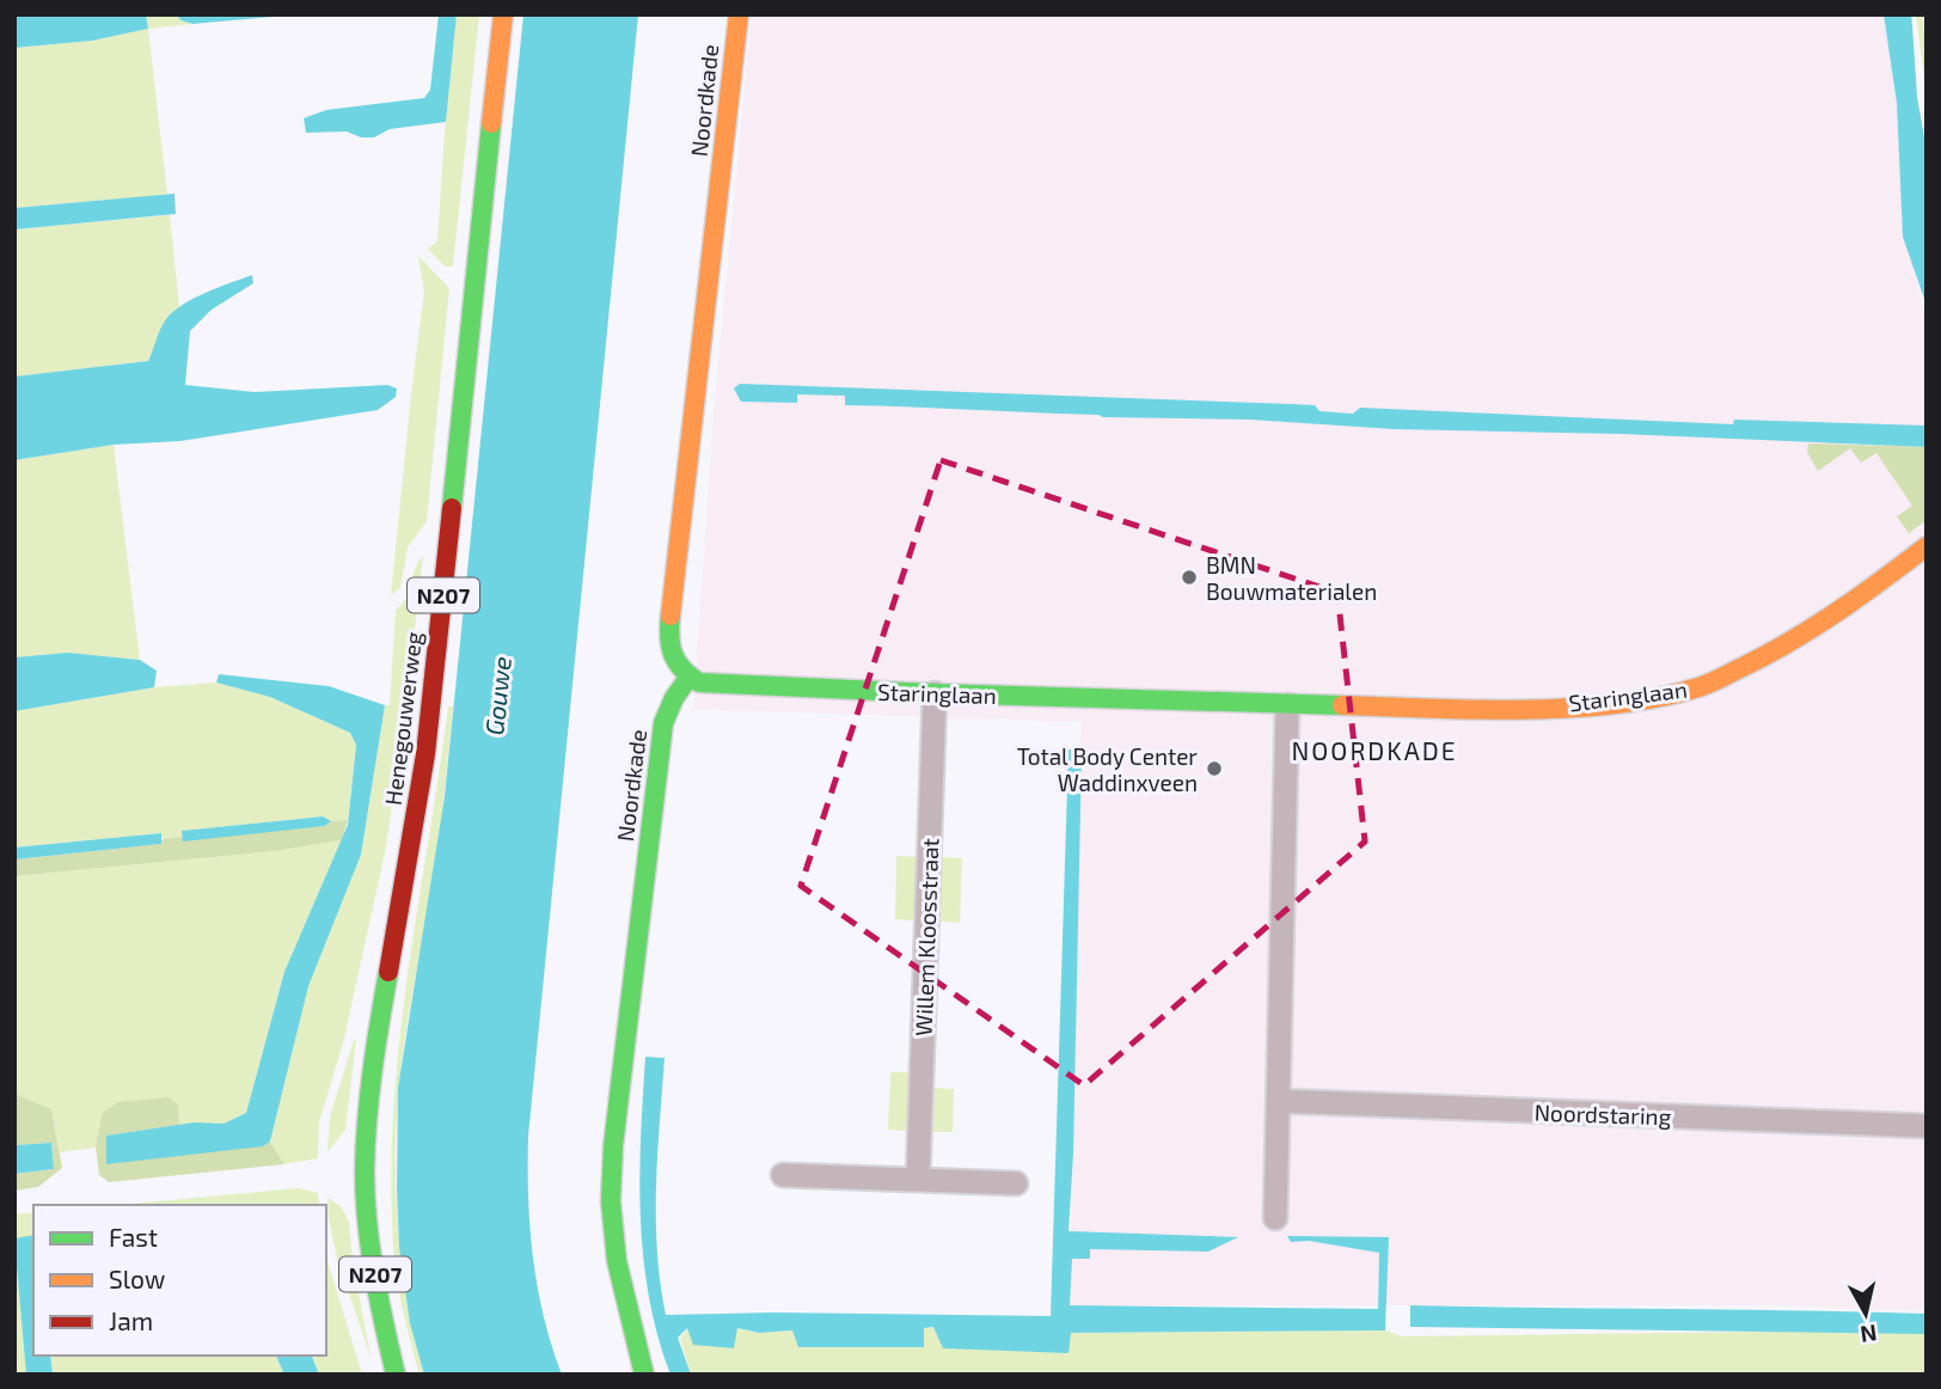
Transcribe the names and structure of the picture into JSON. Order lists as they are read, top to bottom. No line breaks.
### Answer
{"streets":{"street":["Noordkade","N207","Staringlaan","Henegouwerweg","Willem Kloosstraat","Noordstaring"]},"crossings":[["Noordkade","Staringlaan"],["Staringlaan","Willem Kloosstraat"]],"districts":["NOORDKADE"],"water":["Gouwe"],"places":["BMN Bouwmaterialen","Total Body Center Waddinxveen"],"legend":["Fast","Slow","Jam"],"north":"bottom"}
